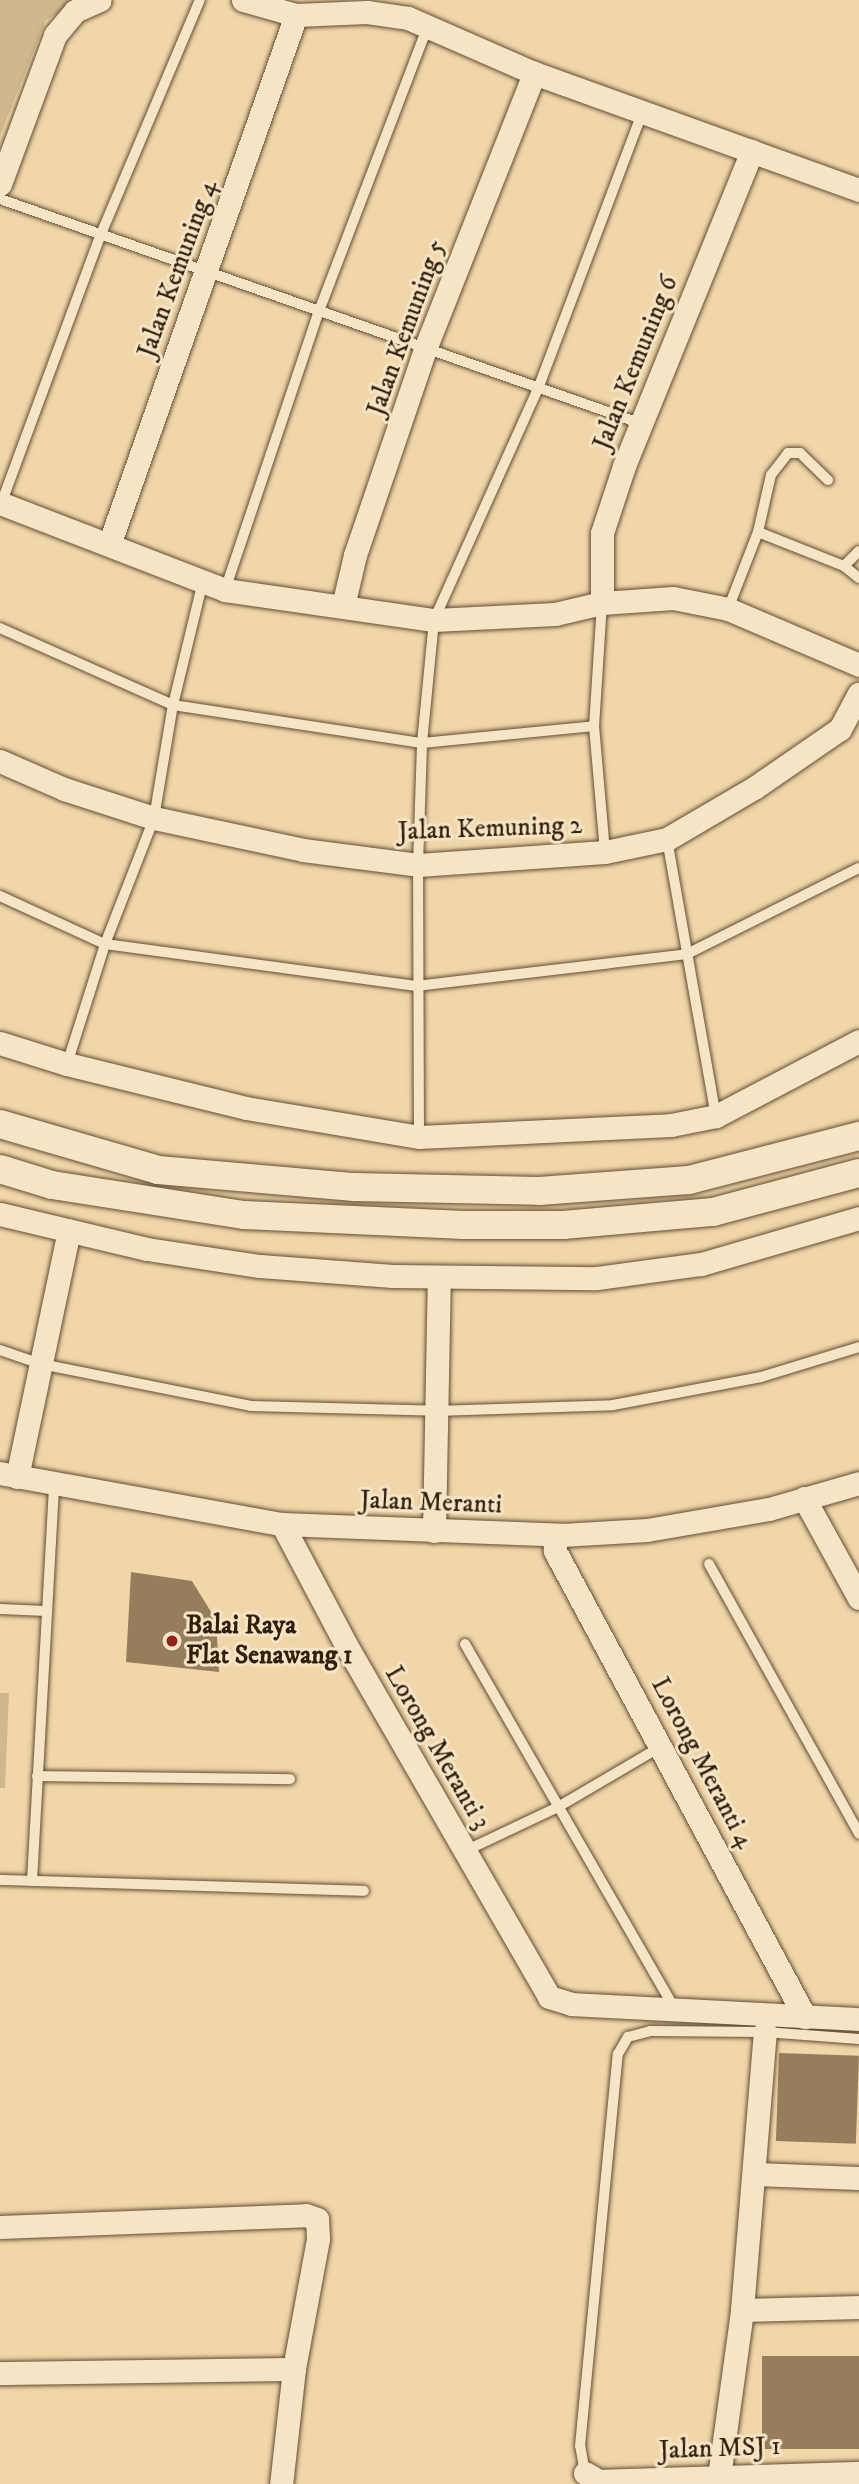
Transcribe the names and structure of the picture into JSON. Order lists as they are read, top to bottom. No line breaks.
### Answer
{"streets":{"street":["Jalan Kemuning 4","Jalan Kemuning 5","Jalan Kemuning 6","Jalan Kemuning 2","Jalan Meranti","Lorong Meranti 3","Lorong Meranti 4","Jalan MSJ 1"]},"crossings":[["Jalan Meranti","Lorong Meranti 3"],["Jalan Meranti","Lorong Meranti 4"]],"places":["Balai Raya Flat Senawang 1"]}
